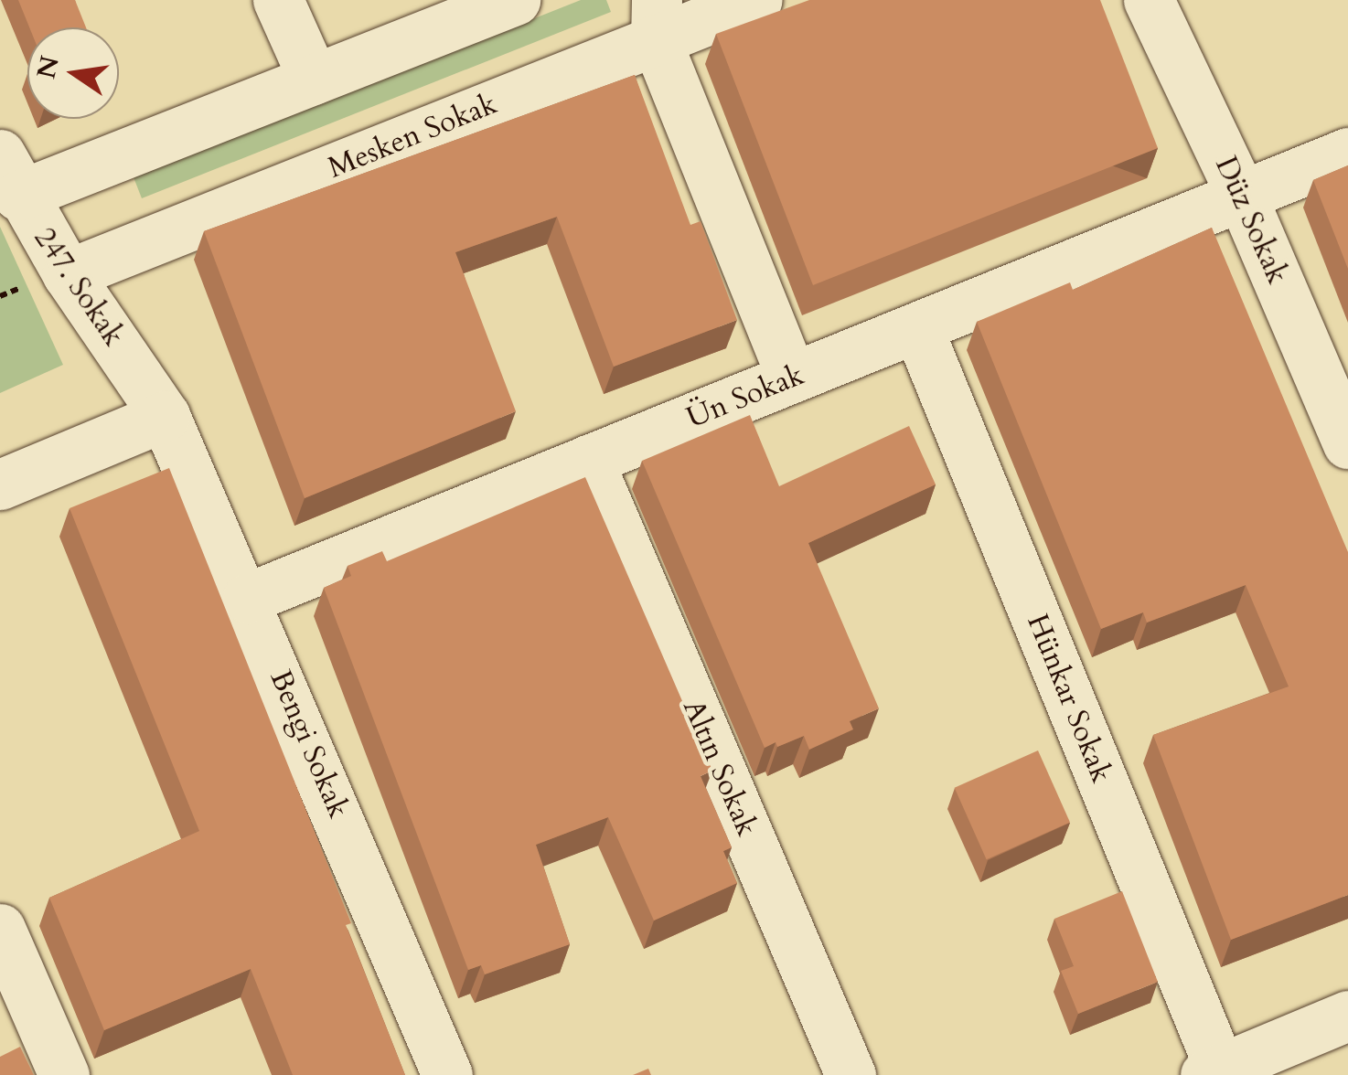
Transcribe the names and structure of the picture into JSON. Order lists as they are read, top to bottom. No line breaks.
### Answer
{"streets":{"street":["Mesken Sokak","Düz Sokak","247. Sokak","Ün Sokak","Hünkar Sokak","Bengi Sokak","Altın Sokak"]},"crossings":[["Mesken Sokak","247. Sokak"],["Düz Sokak","Ün Sokak"],["247. Sokak","Bengi Sokak"],["Ün Sokak","Hünkar Sokak"],["Ün Sokak","Bengi Sokak"],["Ün Sokak","Altın Sokak"]],"north":"left"}
